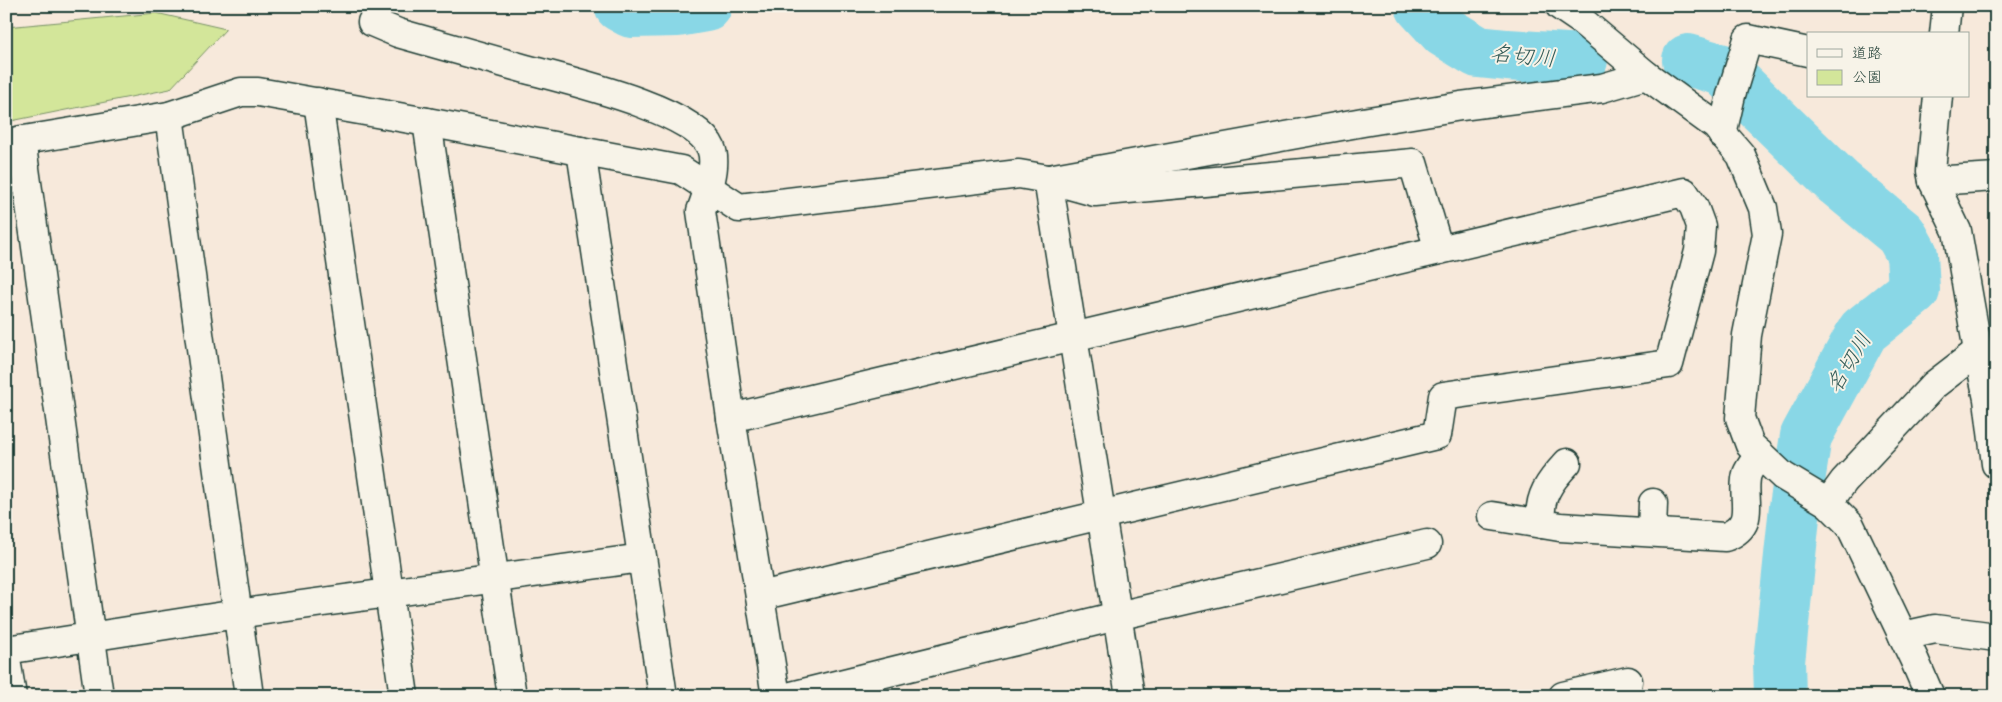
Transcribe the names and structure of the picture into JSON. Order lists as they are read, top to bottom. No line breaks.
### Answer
{"water":["名切川"],"legend":["道路","公園"]}
